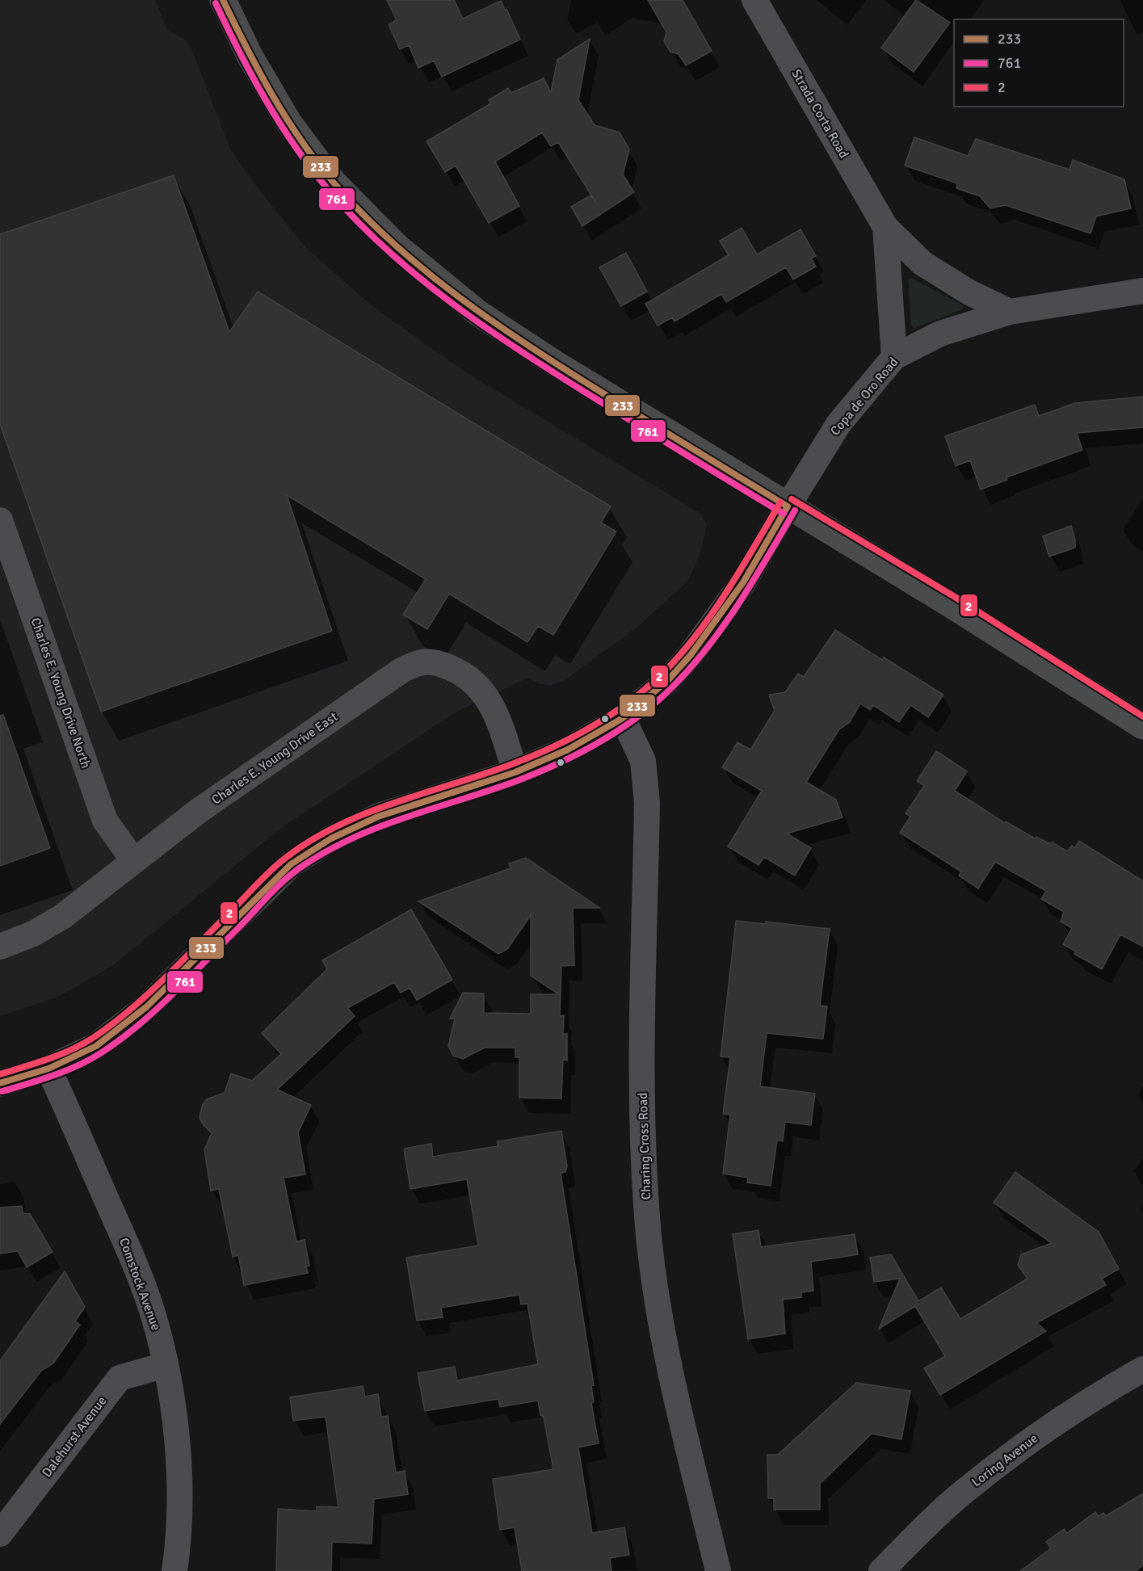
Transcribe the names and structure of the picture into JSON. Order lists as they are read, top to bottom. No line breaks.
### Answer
{"streets":{"street":["Strada Corta Road","Copa de Oro Road","Charles E. Young Drive North","Charles E. Young Drive East","Charing Cross Road","Comstock Avenue","Dalehurst Avenue","Loring Avenue"]},"crossings":[["Strada Corta Road","Copa de Oro Road"],["Charles E. Young Drive North","Charles E. Young Drive East"],["Comstock Avenue","Dalehurst Avenue"]],"lines":["transit line 233","transit line 761","transit line 2"],"legend":["233","761","2"]}
